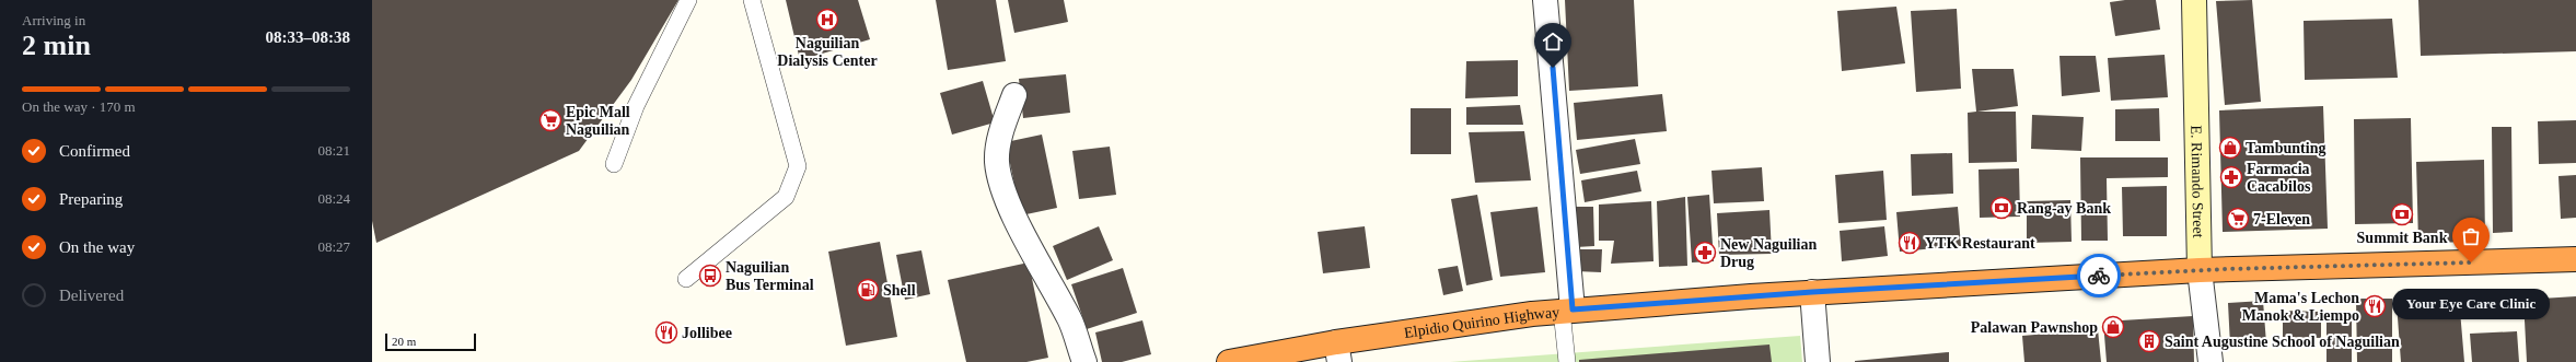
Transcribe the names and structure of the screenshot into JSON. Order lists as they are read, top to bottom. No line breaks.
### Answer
{"streets":{"highway":["Elpidio Quirino Highway"],"street":["E. Rimando Street"]},"crossings":[["E. Rimando Street","Elpidio Quirino Highway"]],"places":{"hospital":["Naguilian Dialysis Center"],"supermarket":["Epic Mall Naguilian","7-Eleven"],"shop":["Tambunting","Palawan Pawnshop"],"pharmacy":["Farmacia Cacabilos","New Naguilian Drug"],"bank":["Rang-ay Bank","Summit Bank"],"restaurant":["YTK Restaurant","Mama's Lechon Manok & Liempo","Jollibee"],"other":["Your Eye Care Clinic"],"bus stop":["Naguilian Bus Terminal"],"fuel station":["Shell"],"building":["Saint Augustine School of Naguilian"]},"scale_bar":"20 m","page":{"heading":["2 min","Arriving in","08:33–08:38"],"bar":"On the way · 170 m","list":[["Confirmed","08:21"],["Preparing","08:24"],["On the way","08:27"],"Delivered"],"bubble":"Your Eye Care Clinic","scale":"20 m"}}
